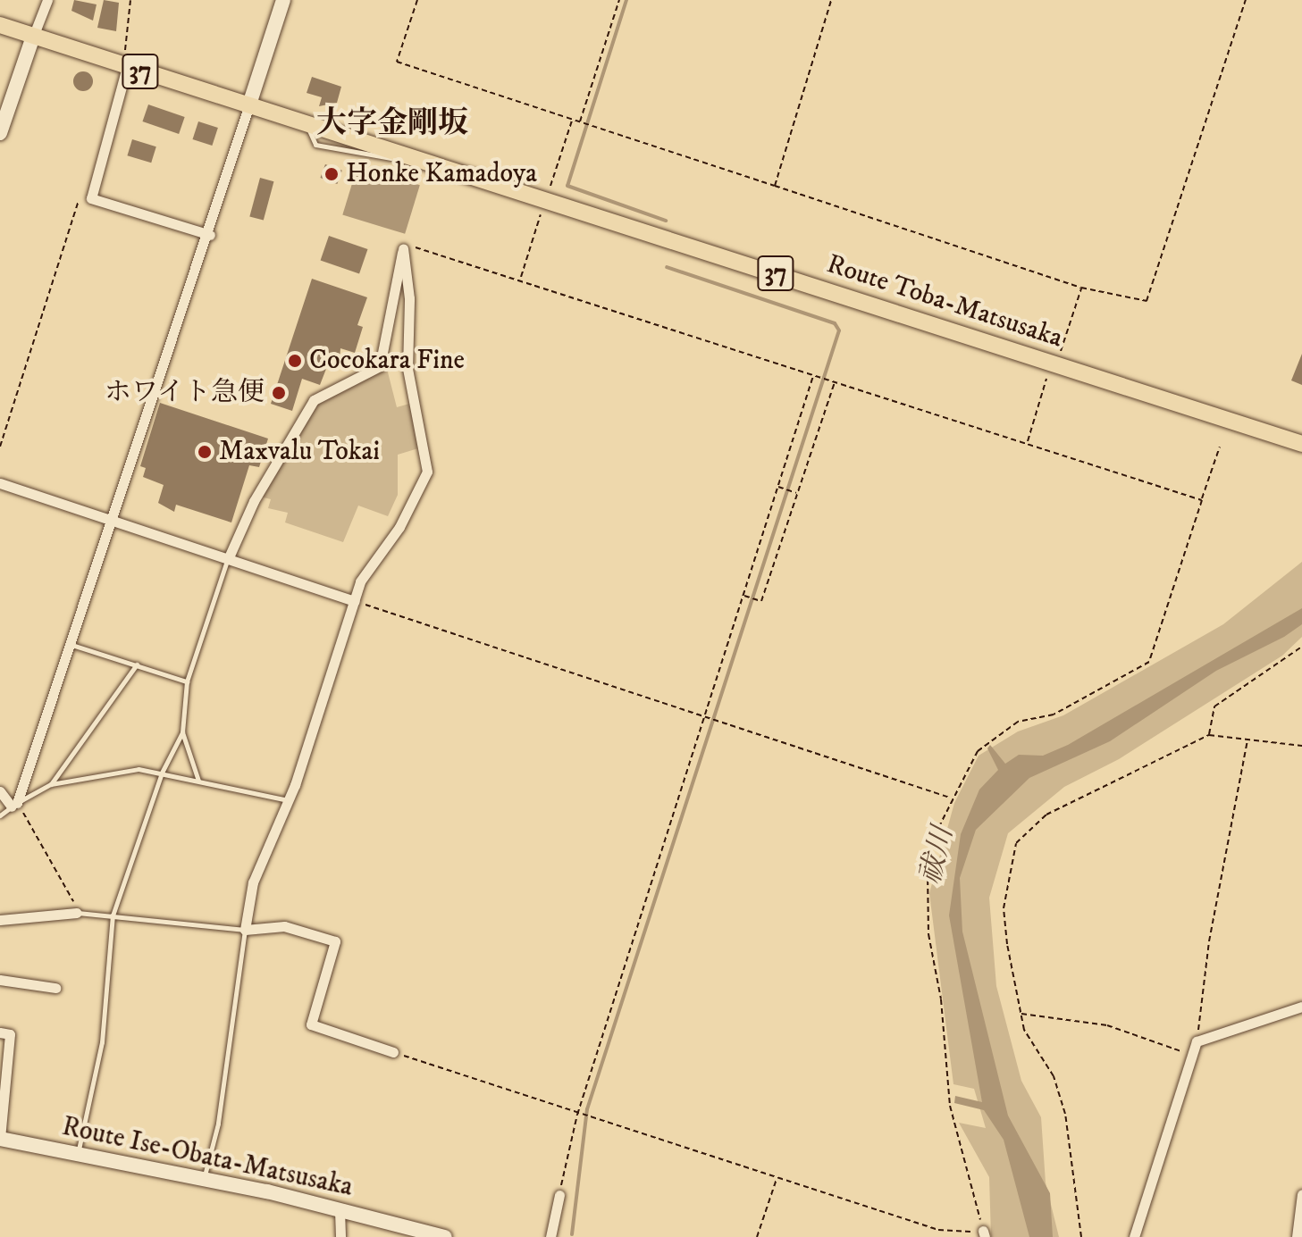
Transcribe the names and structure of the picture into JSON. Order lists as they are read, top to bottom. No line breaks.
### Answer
{"streets":{"main road":["37","Route Toba-Matsusaka","Route Ise-Obata-Matsusaka"]},"districts":["大字金剛坂"],"water":["祓川"],"places":["Honke Kamadoya","Cocokara Fine","ホワイト急便","Maxvalu Tokai"]}
